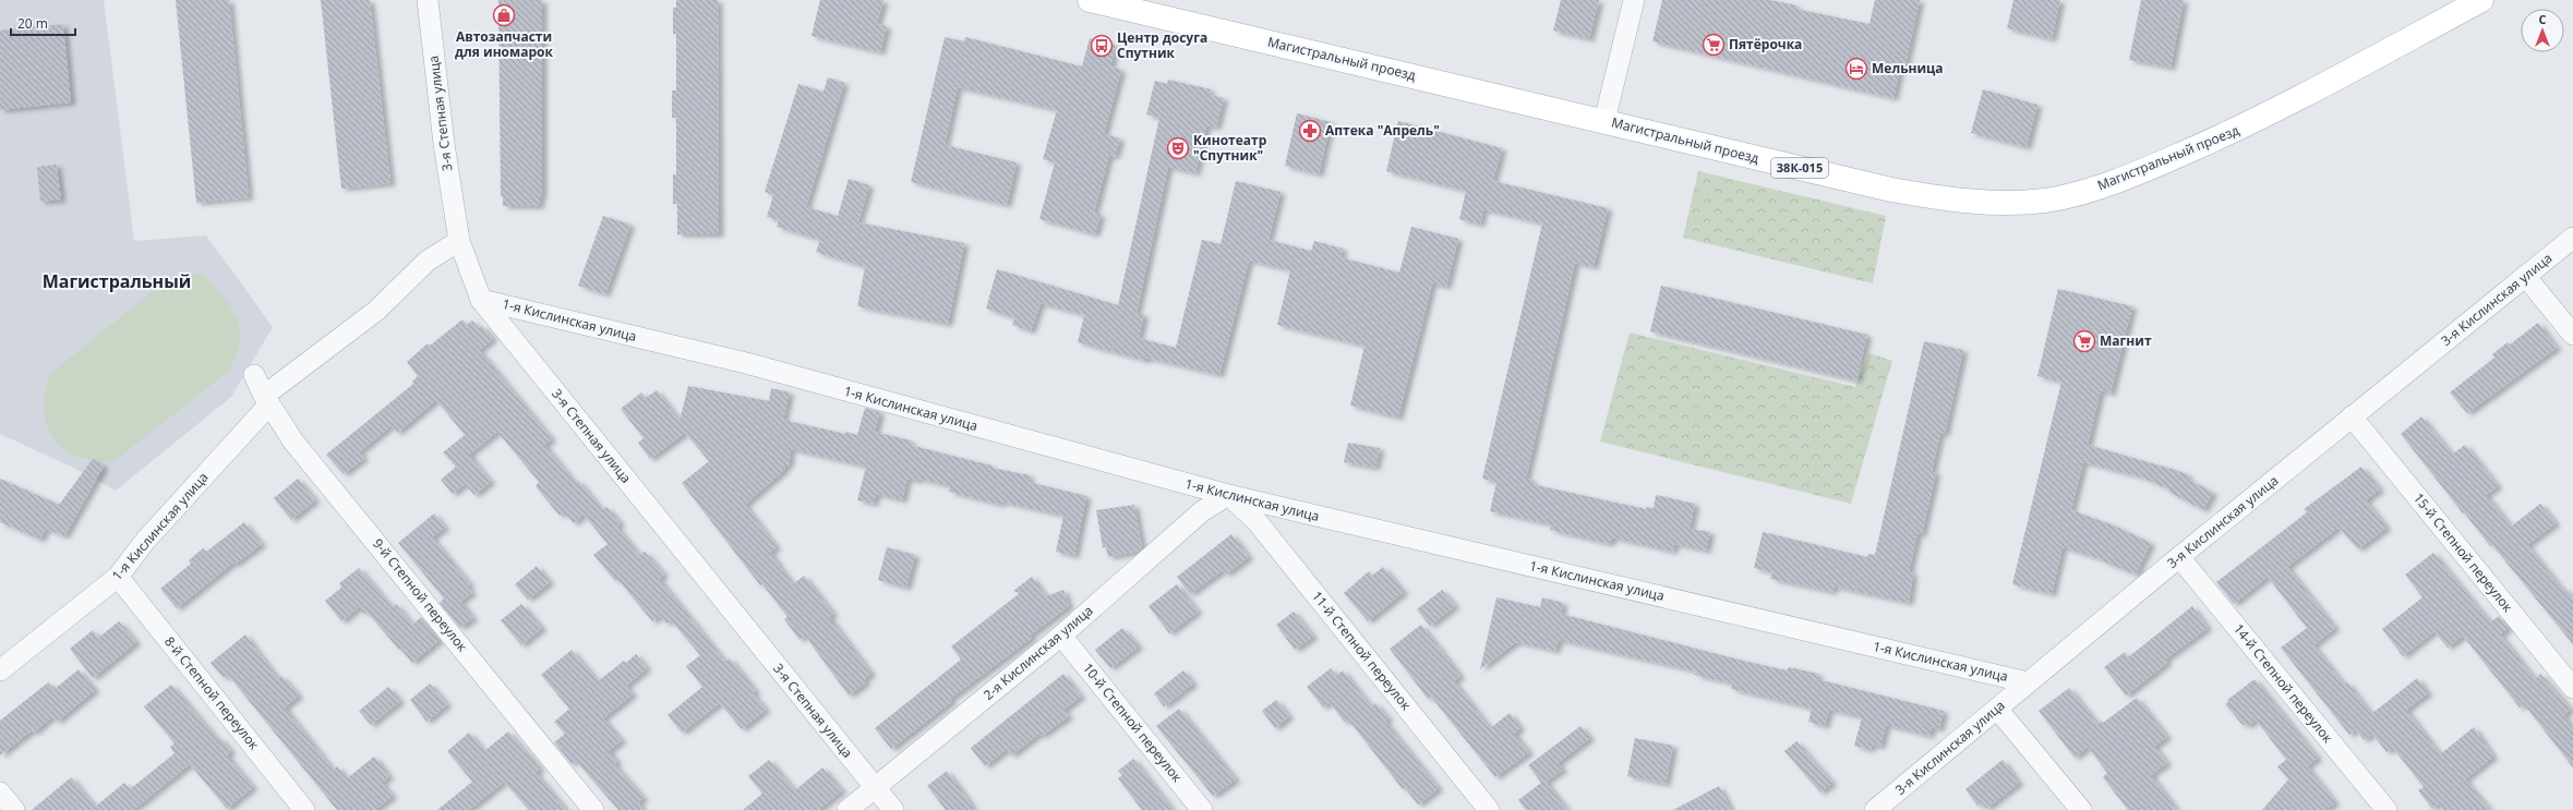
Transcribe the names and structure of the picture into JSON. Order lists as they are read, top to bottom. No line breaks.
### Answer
{"streets":{"main road":["Магистральный проезд","38К-015"],"street":["3-я Степная улица","3-я Кислинская улица","1-я Кислинская улица","15-й Степной переулок","9-й Степной переулок","11-й Степной переулок","2-я Кислинская улица","14-й Степной переулок","8-й Степной переулок","10-й Степной переулок"]},"crossings":[["3-я Степная улица","1-я Кислинская улица"],["3-я Степная улица","2-я Кислинская улица"],["3-я Кислинская улица","1-я Кислинская улица"],["3-я Кислинская улица","15-й Степной переулок"],["3-я Кислинская улица","14-й Степной переулок"],["1-я Кислинская улица","9-й Степной переулок"],["1-я Кислинская улица","11-й Степной переулок"],["1-я Кислинская улица","2-я Кислинская улица"],["1-я Кислинская улица","8-й Степной переулок"],["11-й Степной переулок","2-я Кислинская улица"],["2-я Кислинская улица","10-й Степной переулок"]],"districts":["Магистральный"],"places":{"shop":["Автозапчасти для иномарок"],"supermarket":["Пятёрочка","Магнит"],"bus stop":["Центр досуга Спутник"],"hotel":["Мельница"],"pharmacy":["Аптека \"Апрель\""],"theatre":["Кинотеатр \"Спутник\""]},"scale_bar":"20 m","north":"top"}
